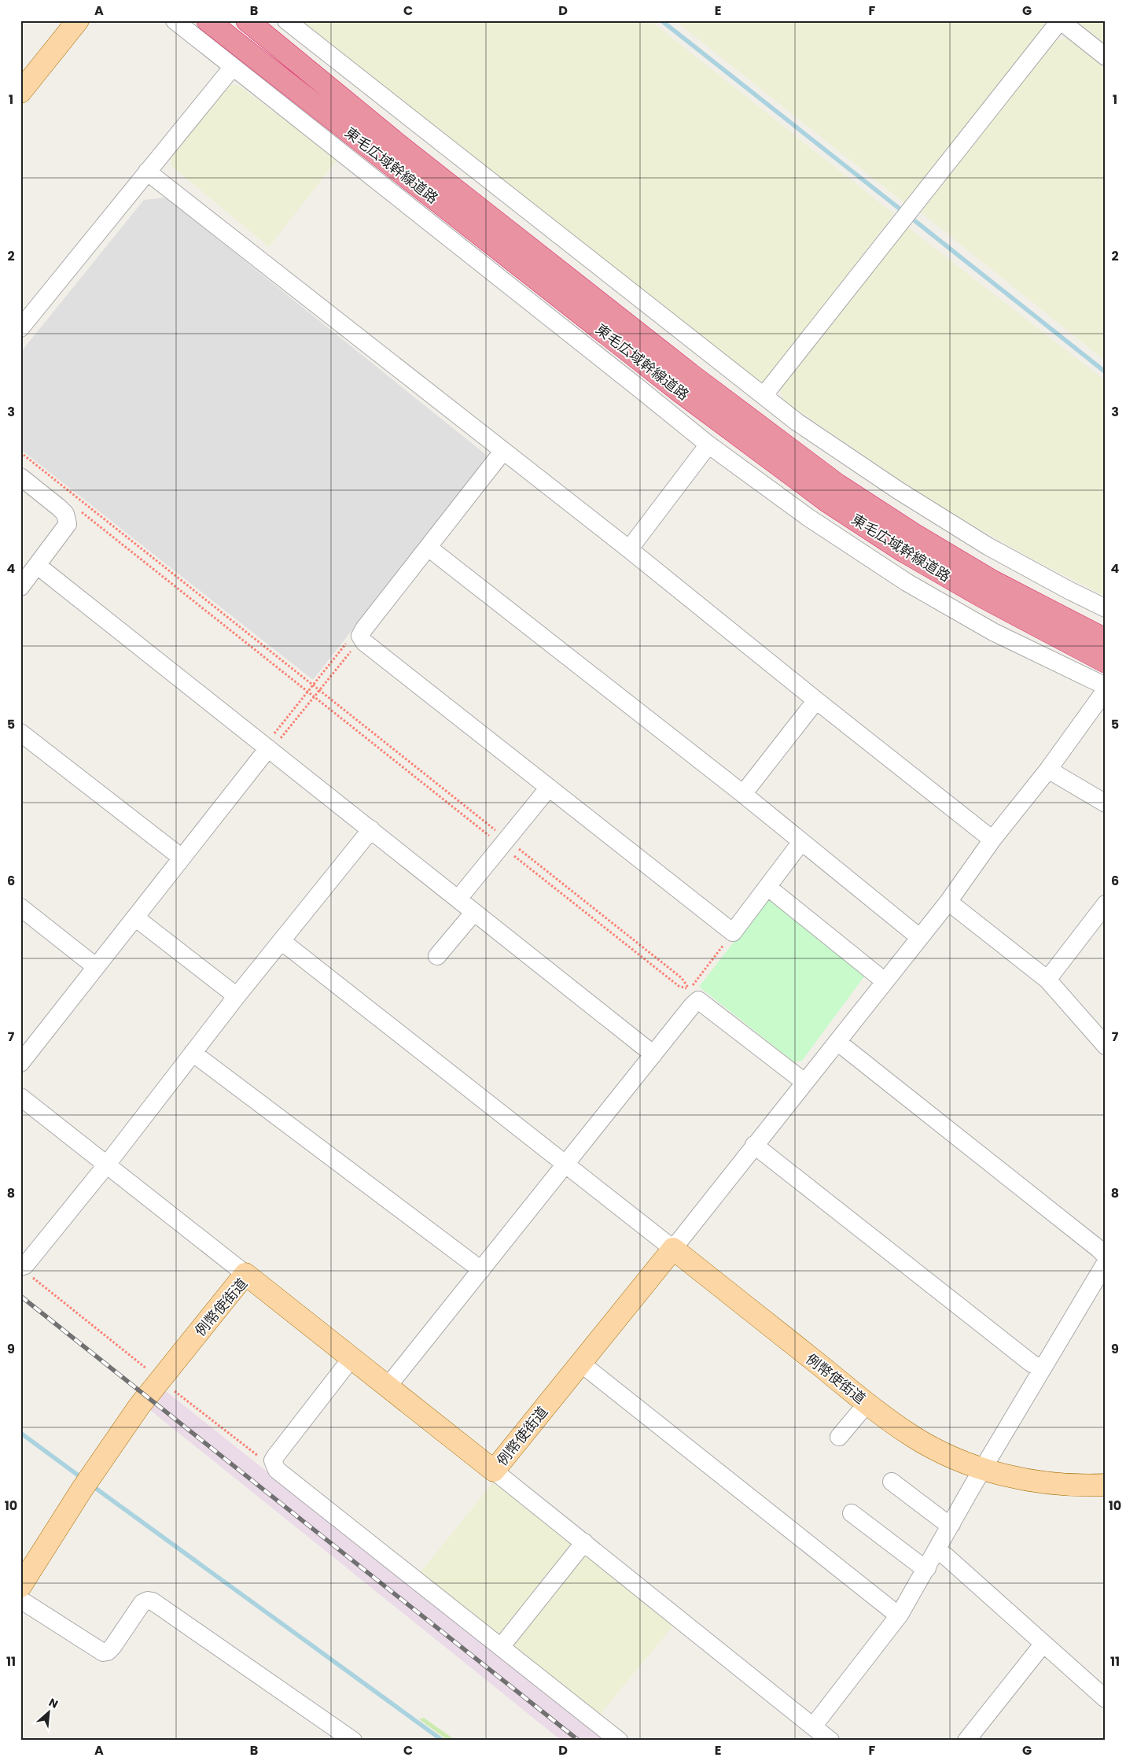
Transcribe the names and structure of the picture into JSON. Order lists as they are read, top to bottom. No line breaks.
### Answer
{"streets":{"highway":["東毛広域幹線道路"],"main road":["例幣使街道"]},"north":"top right","grid":{"columns":["A","B","C","D","E","F","G"],"rows":["1","2","3","4","5","6","7","8","9","10","11"]}}
